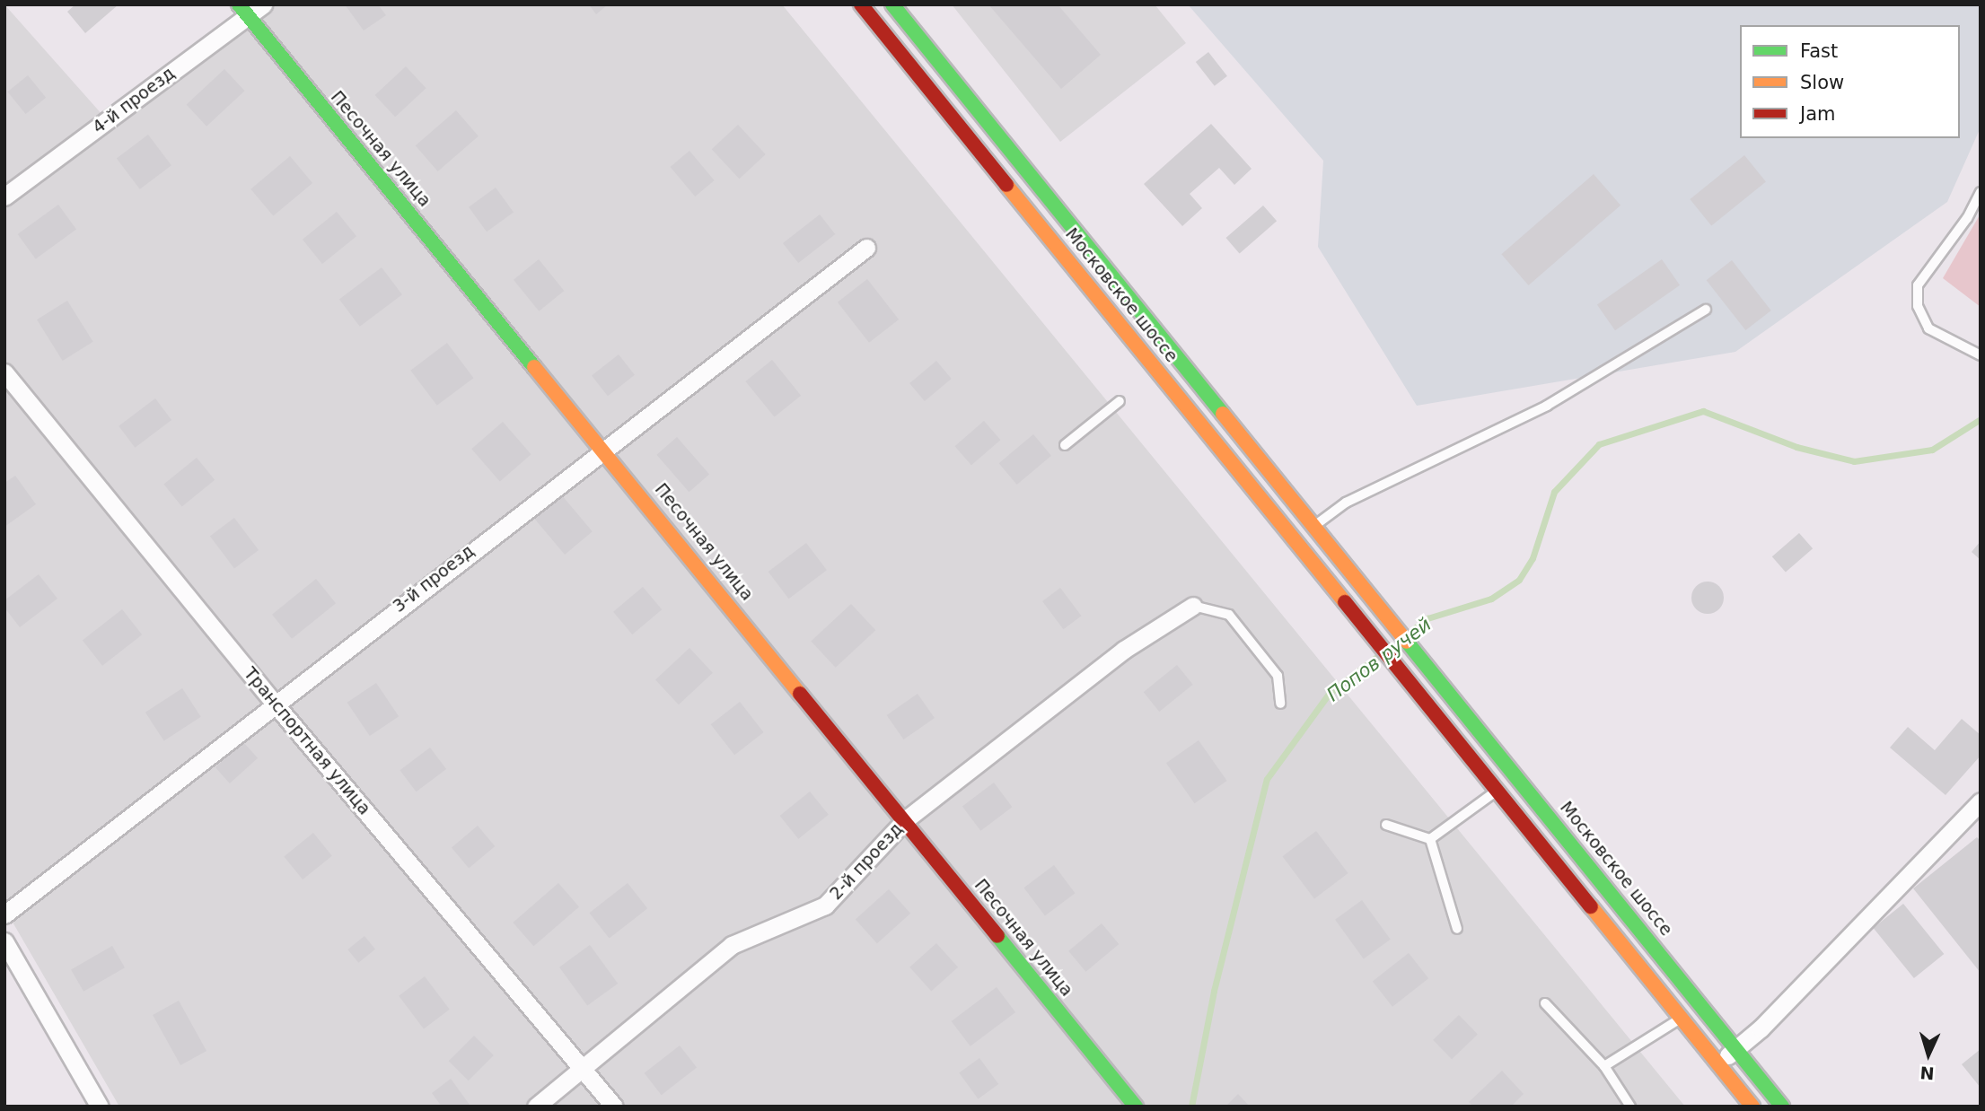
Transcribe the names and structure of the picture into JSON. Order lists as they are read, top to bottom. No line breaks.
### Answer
{"streets":{"main road":["Песочная улица","Московское шоссе"],"street":["4-й проезд","3-й проезд","Транспортная улица","2-й проезд"]},"crossings":[["4-й проезд","Песочная улица"],["Песочная улица","3-й проезд"],["Песочная улица","2-й проезд"],["3-й проезд","Транспортная улица"],["Транспортная улица","2-й проезд"]],"water":["Попов ручей"],"legend":["Fast","Slow","Jam"],"north":"bottom"}
